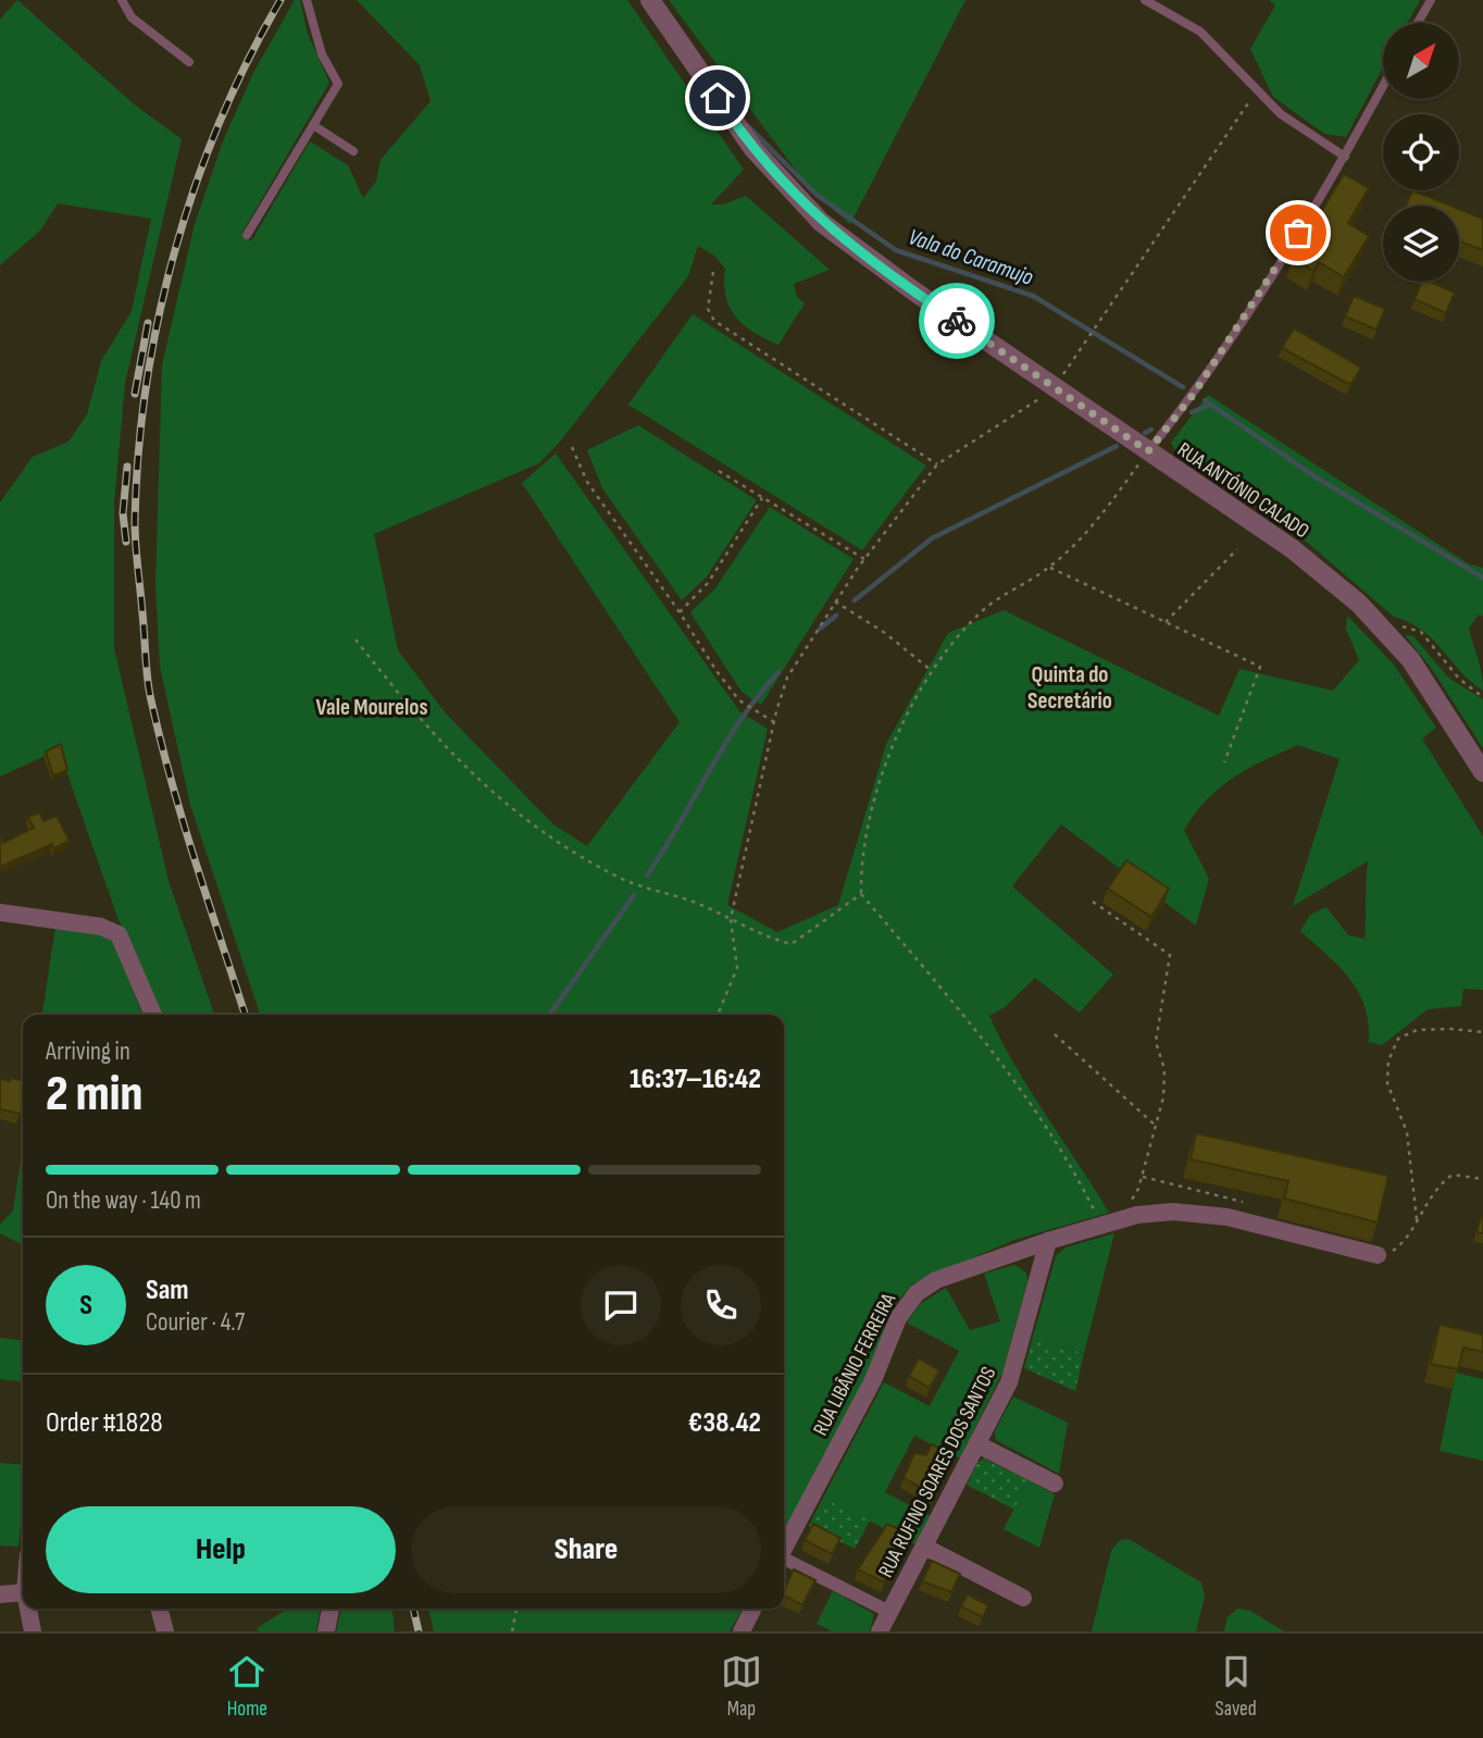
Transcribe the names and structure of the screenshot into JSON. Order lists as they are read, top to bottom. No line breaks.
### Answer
{"streets":{"street":["RUA ANTÓNIO CALADO","RUA LIBÂNIO FERREIRA","RUA RUFINO SOARES DOS SANTOS"]},"crossings":[["RUA LIBÂNIO FERREIRA","RUA RUFINO SOARES DOS SANTOS"]],"districts":["Quinta do Secretário","Vale Mourelos"],"water":["Vala do Caramujo"],"north":"top right","page":{"heading":["2 min","Arriving in","16:37–16:42"],"panel":["Sam","Courier · 4.7","Order #1828","€38.42"],"bar":"On the way · 140 m","round":"S","buttons":["Help","Share"],"tabs":["Home","Map","Saved"]}}
